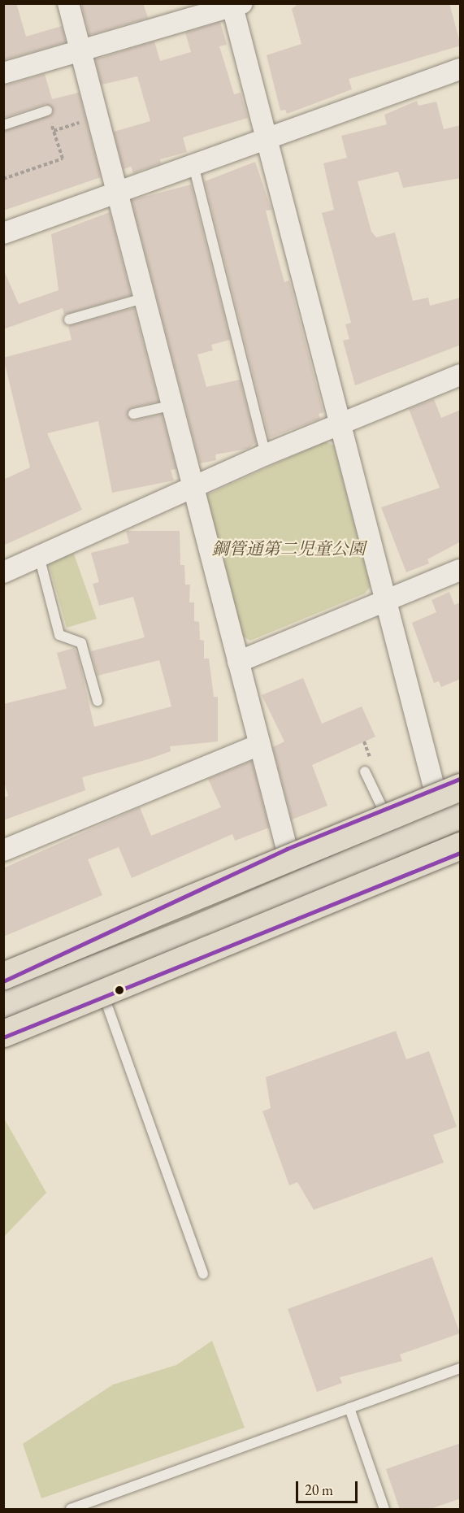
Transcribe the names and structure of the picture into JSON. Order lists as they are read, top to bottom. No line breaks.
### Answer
{"parks":["鋼管通第二児童公園"],"scale_bar":"20 m"}
